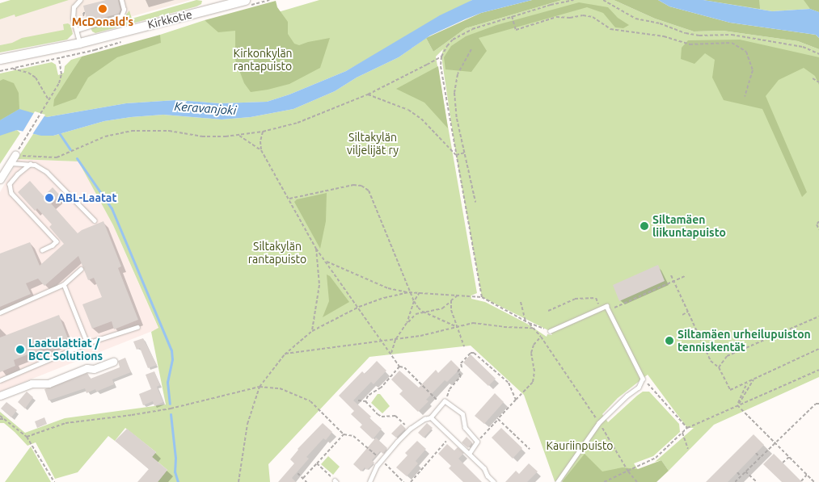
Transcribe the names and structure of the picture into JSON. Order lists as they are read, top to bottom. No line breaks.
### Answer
{"streets":{"street":["Kirkkotie"]},"water":["Keravanjoki"],"parks":["Kirkonkylän rantapuisto","Siltakylän viljelijät ry","Siltakylän rantapuisto","Kauriinpuisto"],"places":["McDonald's","ABL-Laatat","Siltamäen liikuntapuisto","Siltamäen urheilupuiston tenniskentät","Laatulattiat / BCC Solutions"]}
